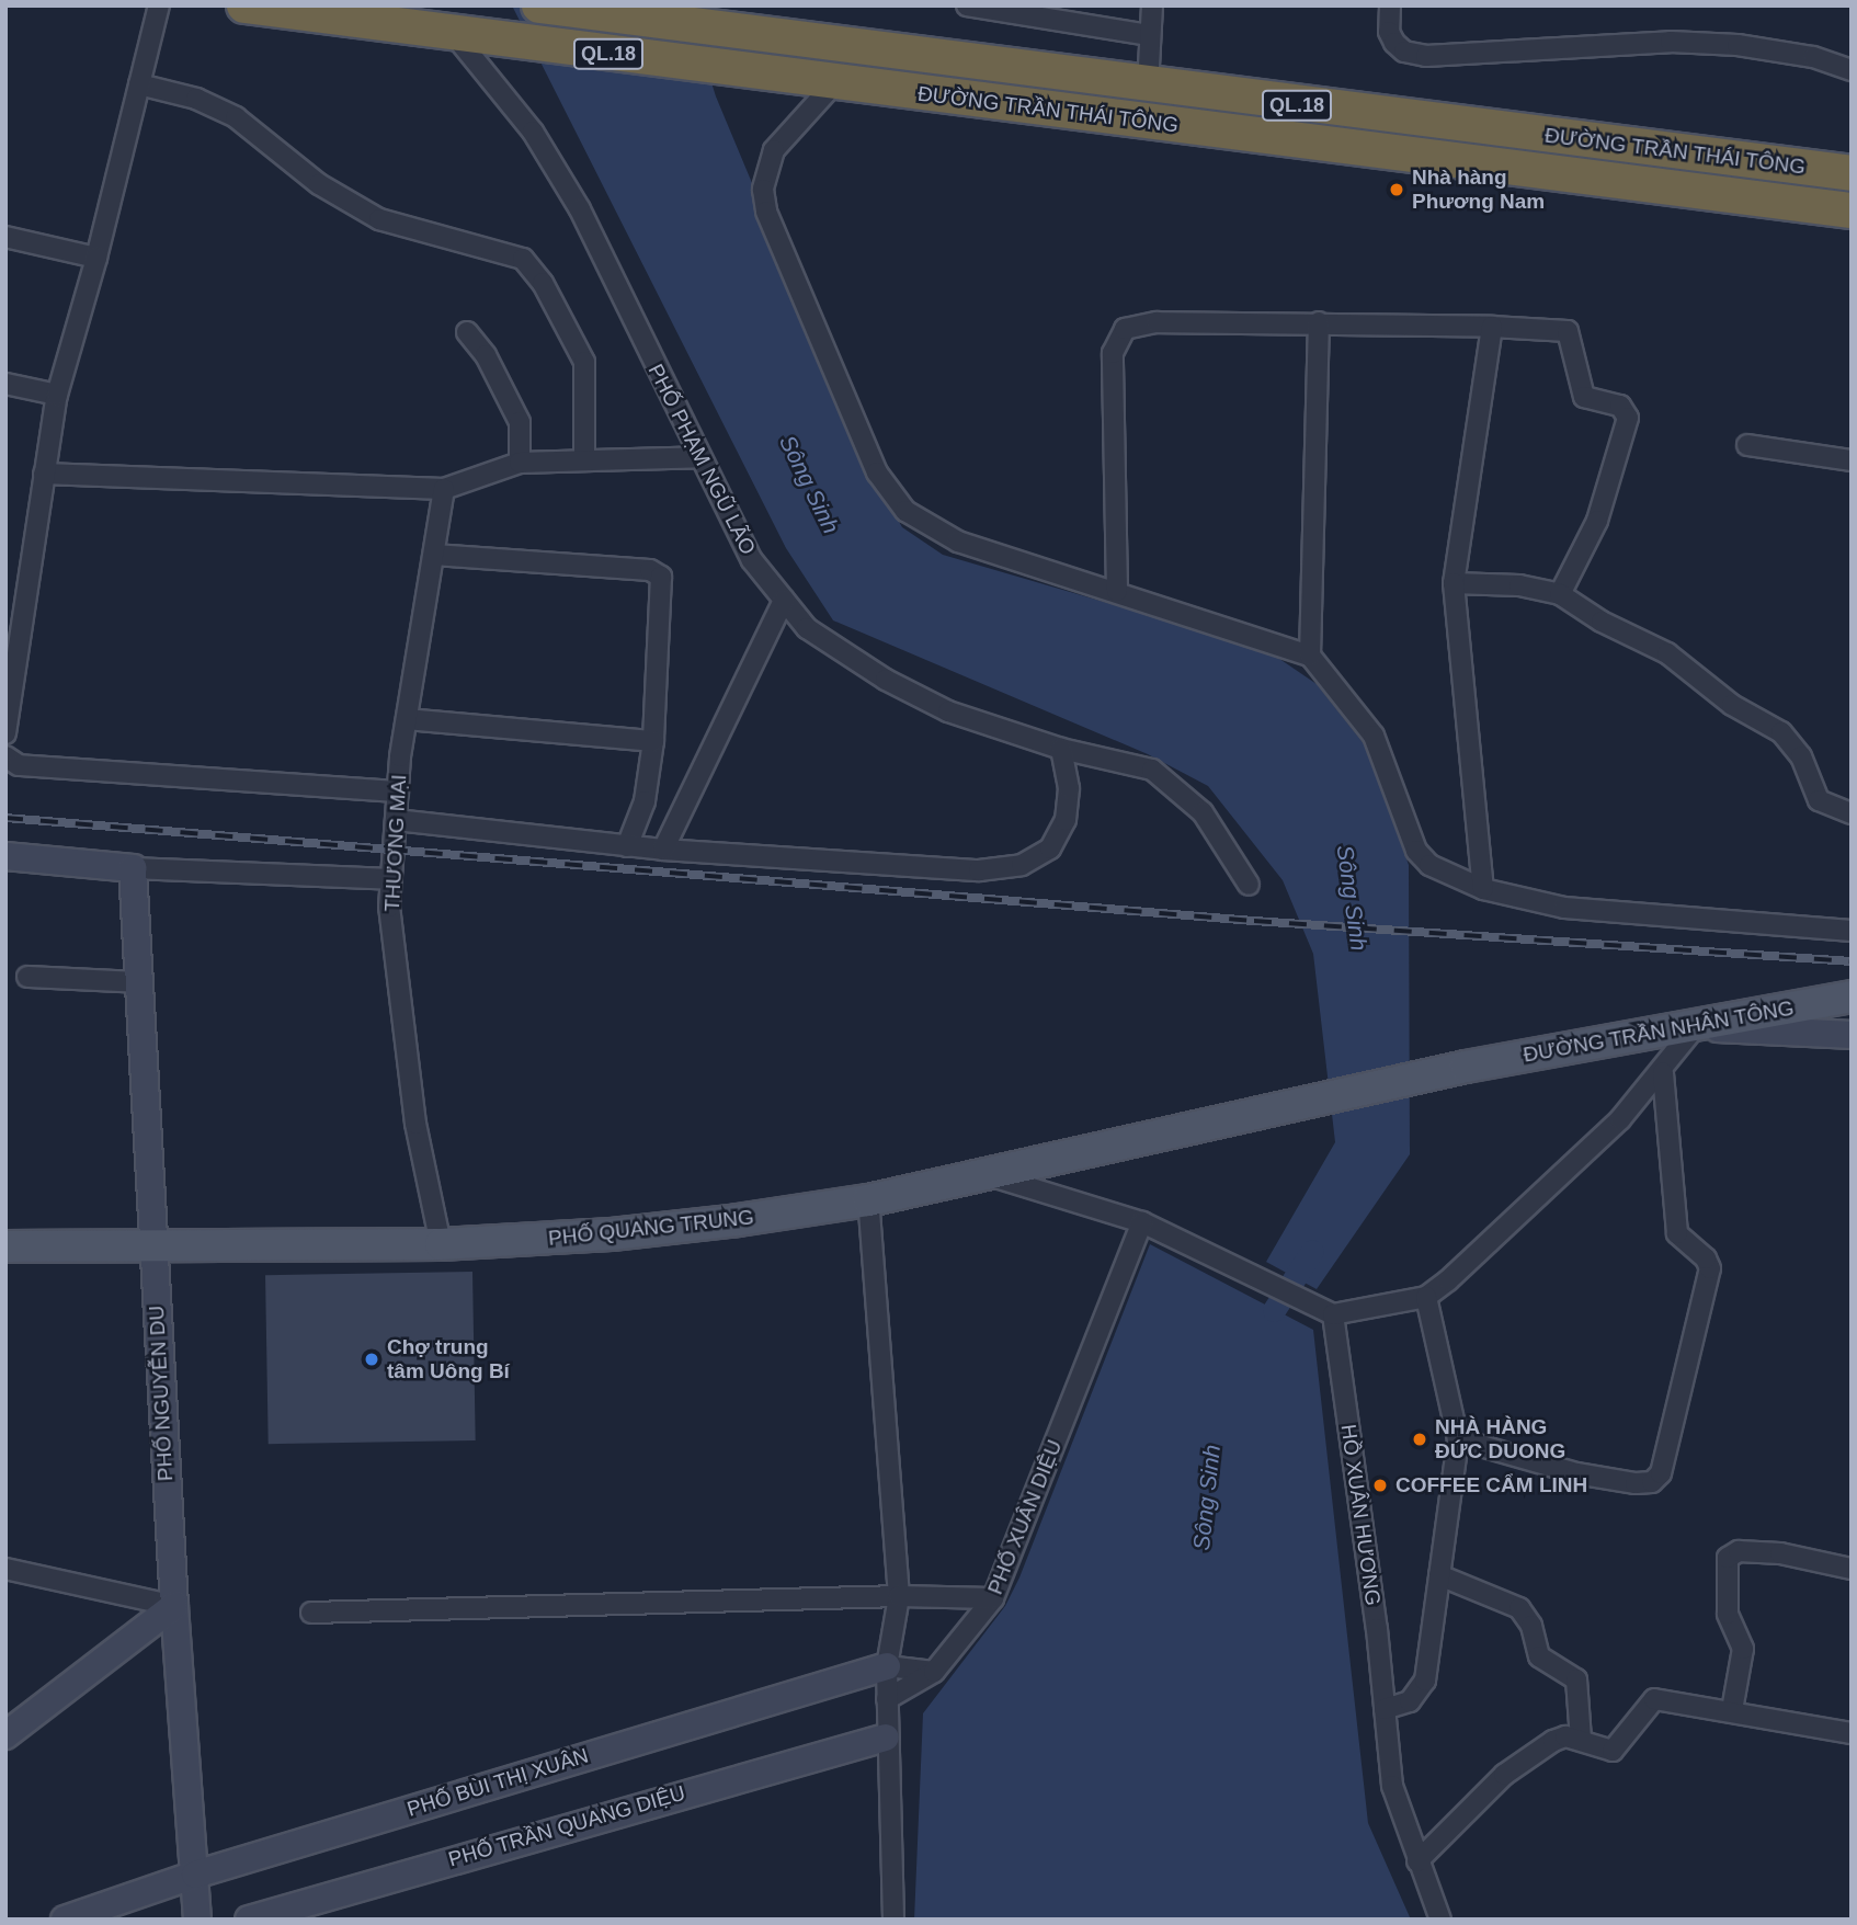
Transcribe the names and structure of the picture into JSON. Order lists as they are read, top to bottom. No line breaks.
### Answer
{"streets":{"highway":["QL.18","ĐƯỜNG TRẦN THÁI TÔNG"],"main road":["ĐƯỜNG TRẦN NHÂN TÔNG","PHỐ QUANG TRUNG"],"street":["PHỐ PHẠM NGŨ LÃO","THƯƠNG MẠI","PHỐ NGUYỄN DU","HỒ XUÂN HƯƠNG","PHỐ XUÂN DIỆU","PHỐ BÙI THỊ XUÂN","PHỐ TRẦN QUANG DIỆU"]},"crossings":[["ĐƯỜNG TRẦN THÁI TÔNG","PHỐ PHẠM NGŨ LÃO"],["THƯƠNG MẠI","PHỐ QUANG TRUNG"],["ĐƯỜNG TRẦN NHÂN TÔNG","PHỐ QUANG TRUNG"],["PHỐ QUANG TRUNG","PHỐ NGUYỄN DU"],["PHỐ NGUYỄN DU","PHỐ BÙI THỊ XUÂN"],["PHỐ XUÂN DIỆU","PHỐ BÙI THỊ XUÂN"]],"water":["Sông Sinh"],"places":["Nhà hàng Phương Nam","Chợ trung tâm Uông Bí","NHÀ HÀNG ĐỨC DUONG","COFFEE CẨM LINH"]}
